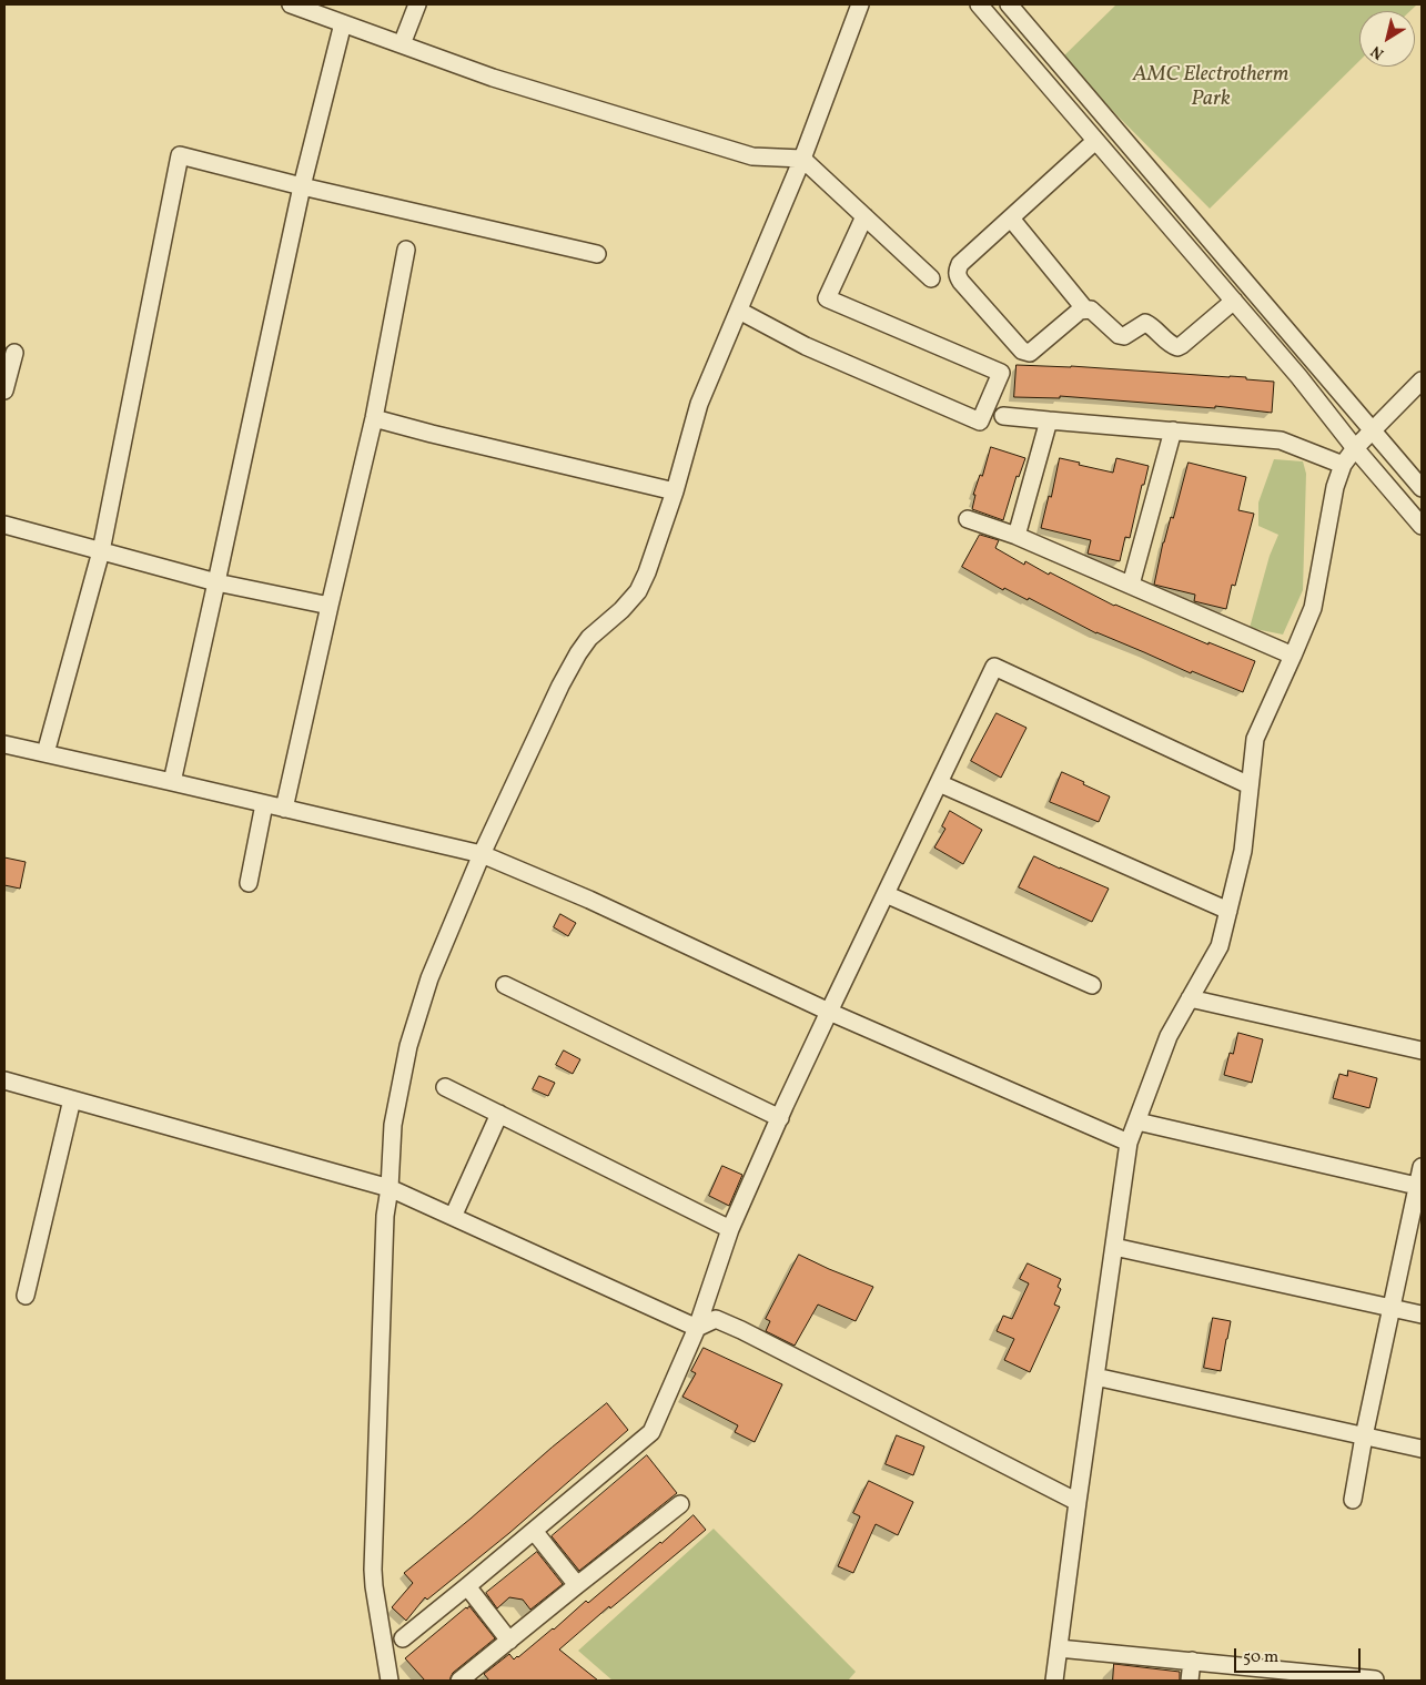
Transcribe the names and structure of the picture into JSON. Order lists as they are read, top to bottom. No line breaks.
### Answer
{"parks":["AMC Electrotherm Park"],"scale_bar":"50 m","north":"bottom left"}
